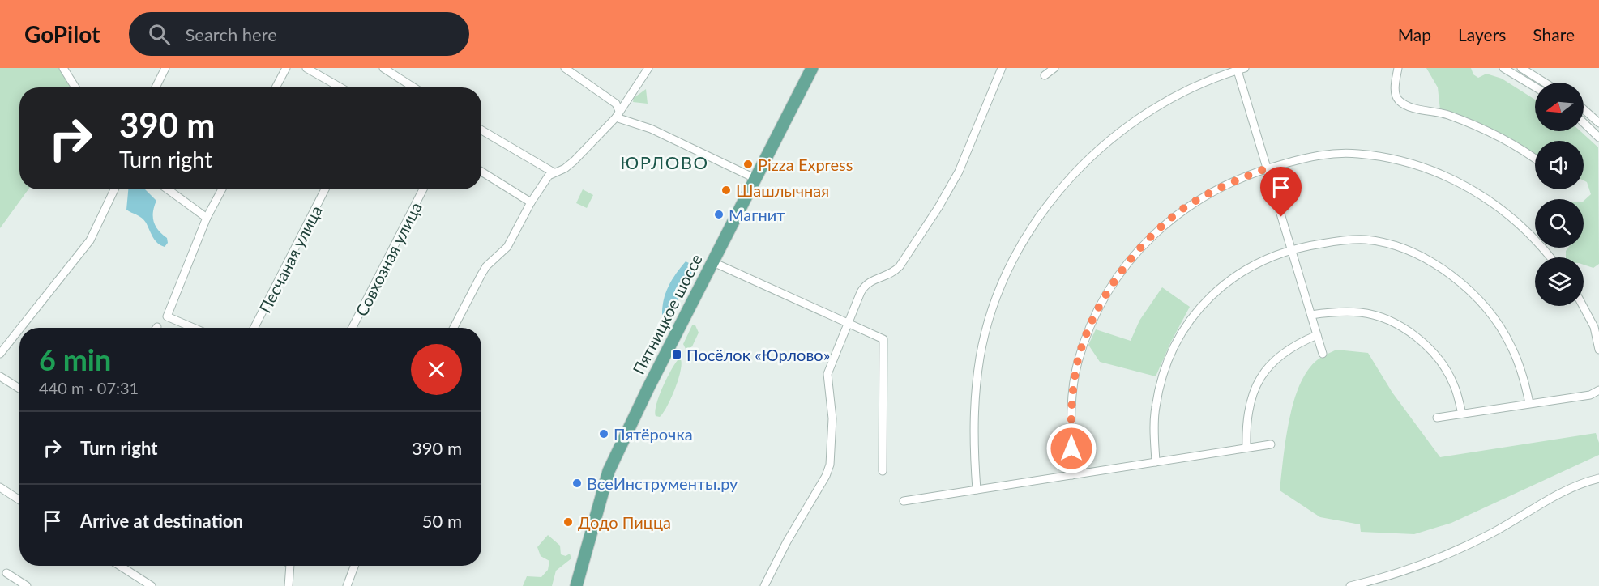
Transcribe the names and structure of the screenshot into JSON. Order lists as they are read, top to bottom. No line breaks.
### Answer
{"streets":{"main road":["Пятницкое шоссе"],"street":["Песчаная улица","Совхозная улица"]},"districts":["ЮРЛОВО"],"places":{"other":["Pizza Express","Шашлычная","Магнит","Пятёрочка","ВсеИнструменты.ру","Додо Пицца"],"transit":["Посёлок «Юрлово»"]},"north":"left","page":{"header":"GoPilot","search":"Search here","nav":["Map","Layers","Share"],"turn":["390 m","Turn right"],"heading":["6 min","440 m · 07:31"],"list":[{"name":"Turn right","value":"390 m"},{"name":"Arrive at destination","value":"50 m"}]}}
